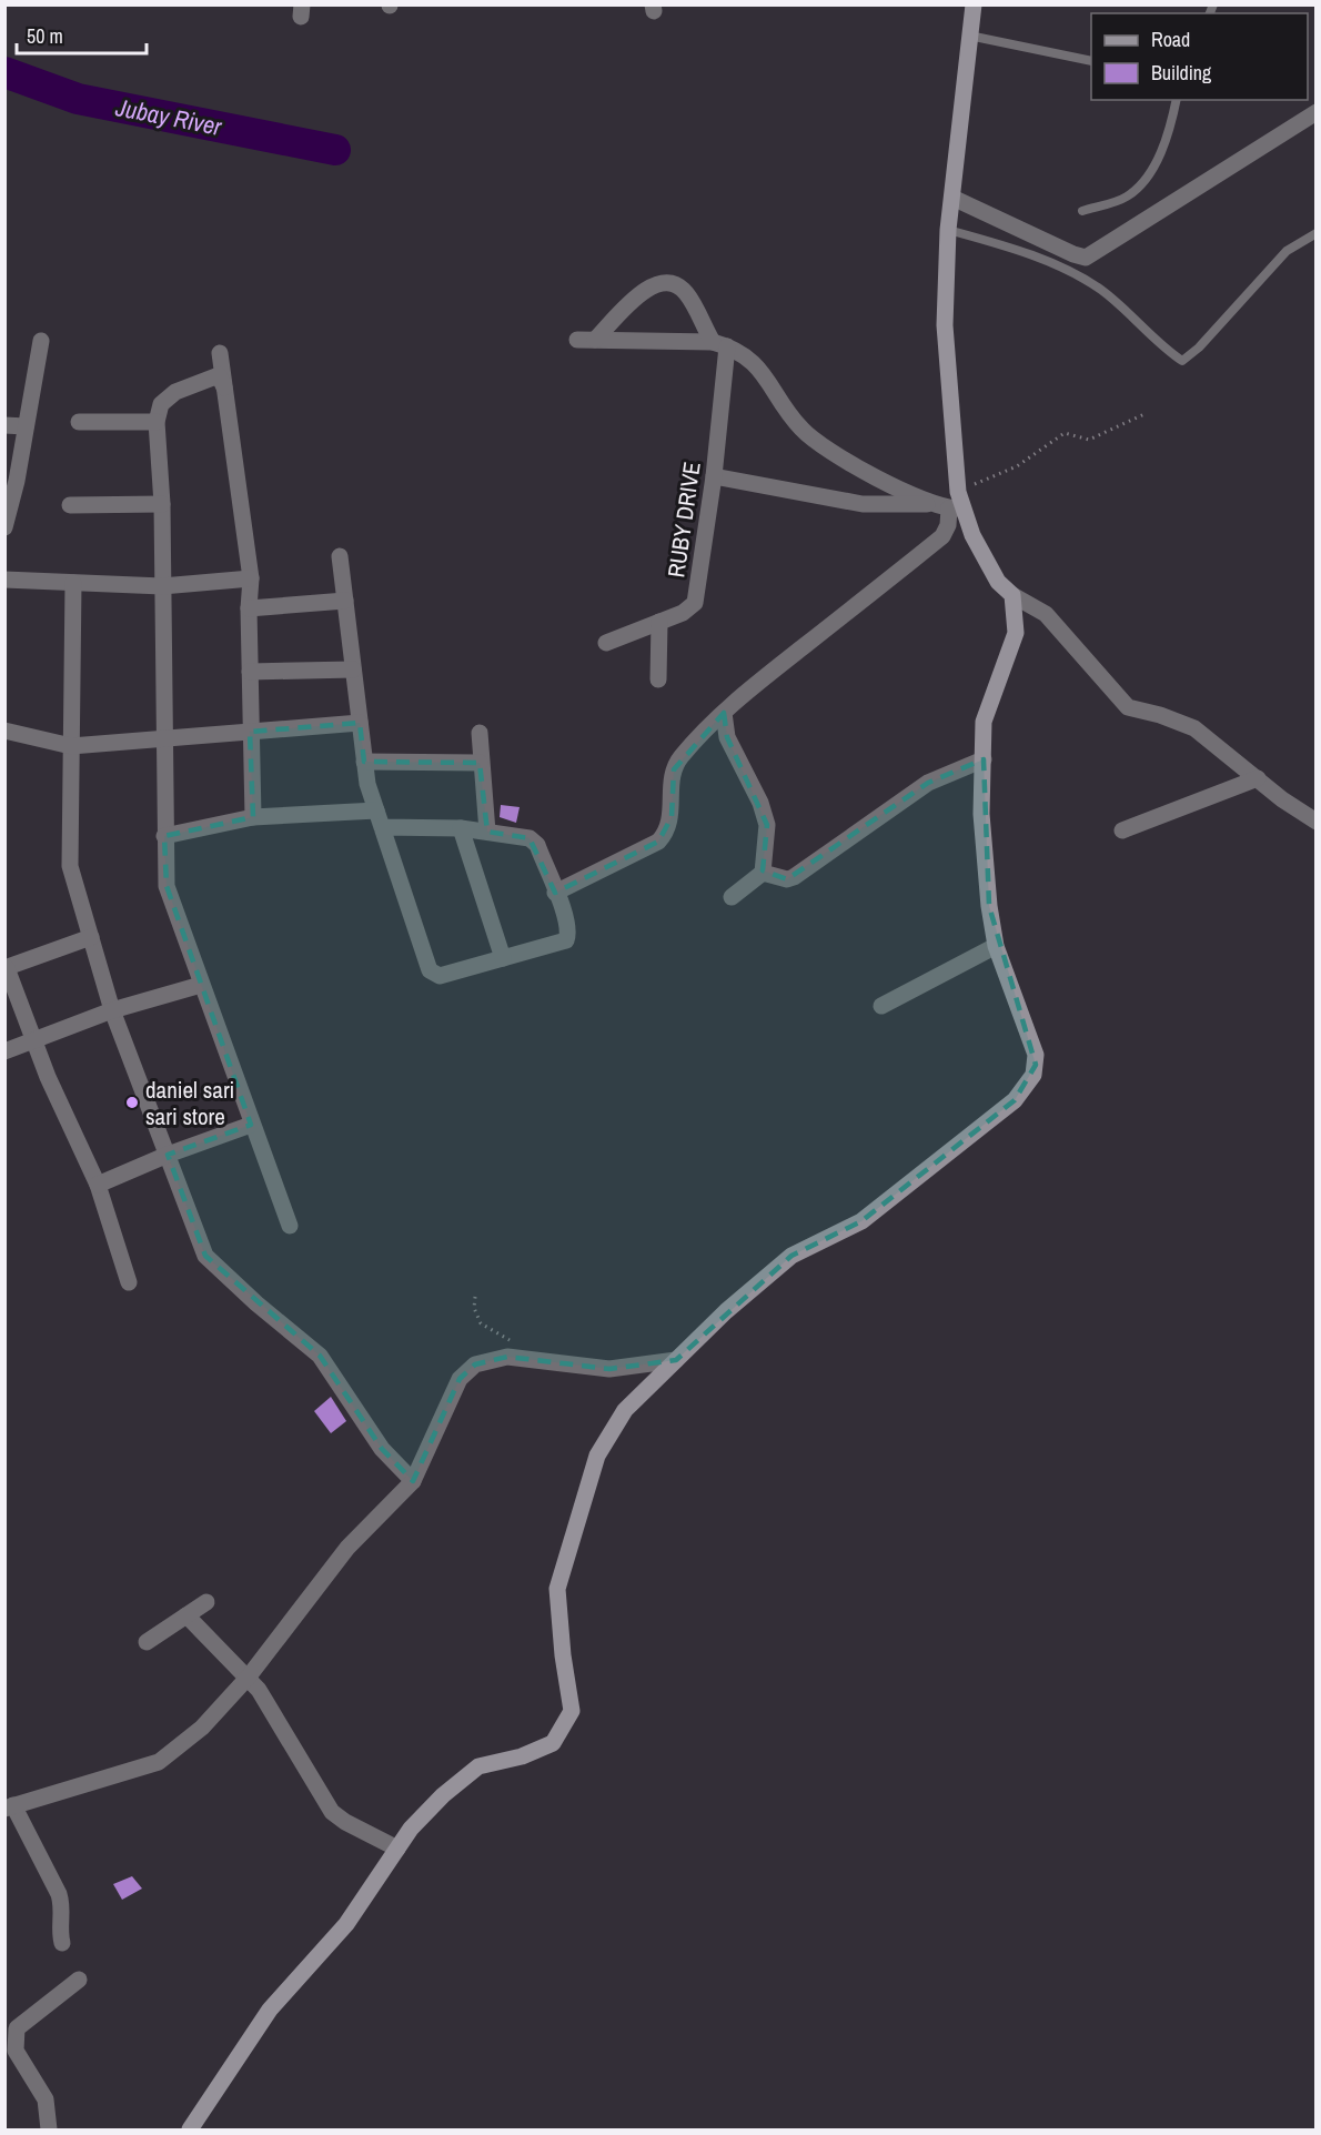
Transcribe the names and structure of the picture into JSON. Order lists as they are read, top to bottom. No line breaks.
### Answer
{"streets":{"street":["RUBY DRIVE"]},"water":["Jubay River"],"places":["daniel sari sari store"],"legend":["Road","Building"],"scale_bar":"50 m"}
